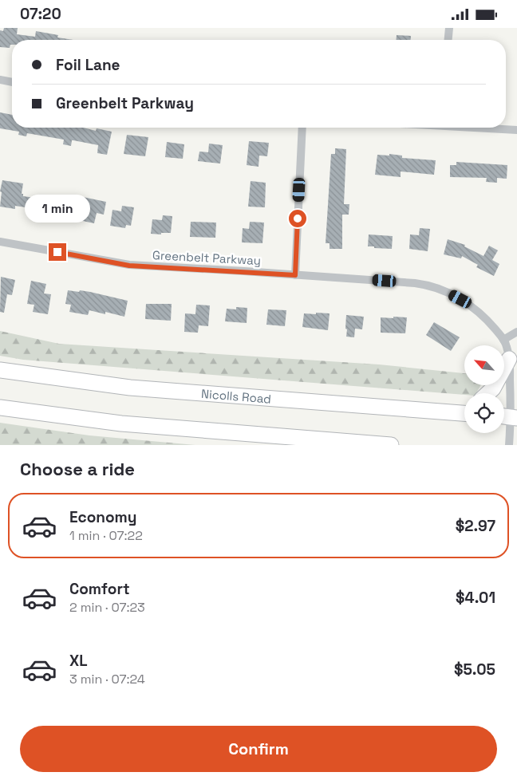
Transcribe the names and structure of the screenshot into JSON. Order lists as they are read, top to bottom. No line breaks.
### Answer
{"streets":{"highway":["Nicolls Road"],"street":["Greenbelt Parkway"]},"north":"top left","page":{"status":"07:20","banner":["Foil Lane","Greenbelt Parkway"],"bubble":"1 min","heading":"Choose a ride","list":[{"name":"Economy","note":"1 min · 07:22","value":"$2.97"},{"name":"Comfort","note":"2 min · 07:23","value":"$4.01"},{"name":"XL","note":"3 min · 07:24","value":"$5.05"}],"buttons":"Confirm"}}
